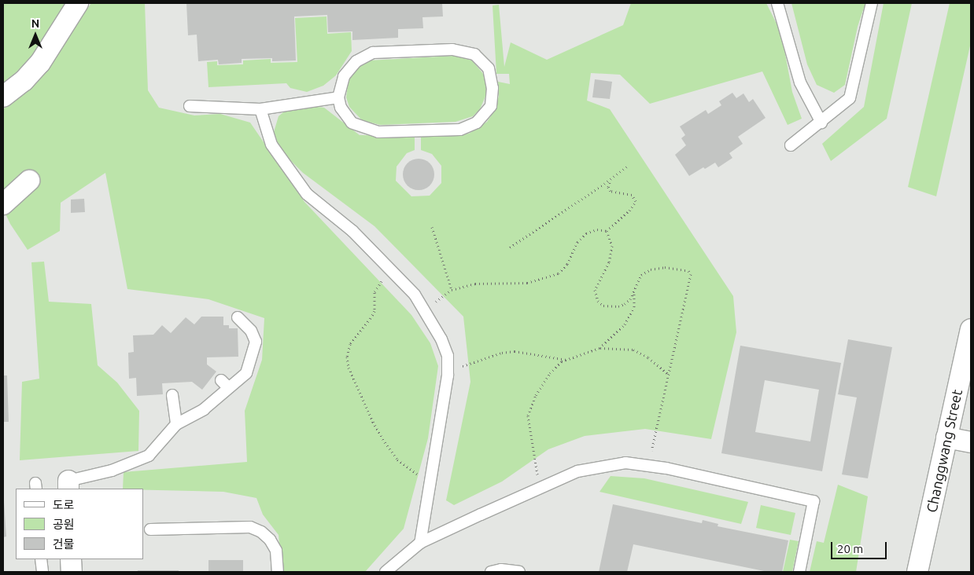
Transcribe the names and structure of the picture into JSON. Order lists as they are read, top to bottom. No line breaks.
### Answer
{"streets":{"street":["Changgwang Street"]},"legend":["도로","공원","건물"],"scale_bar":"20 m","north":"top"}
